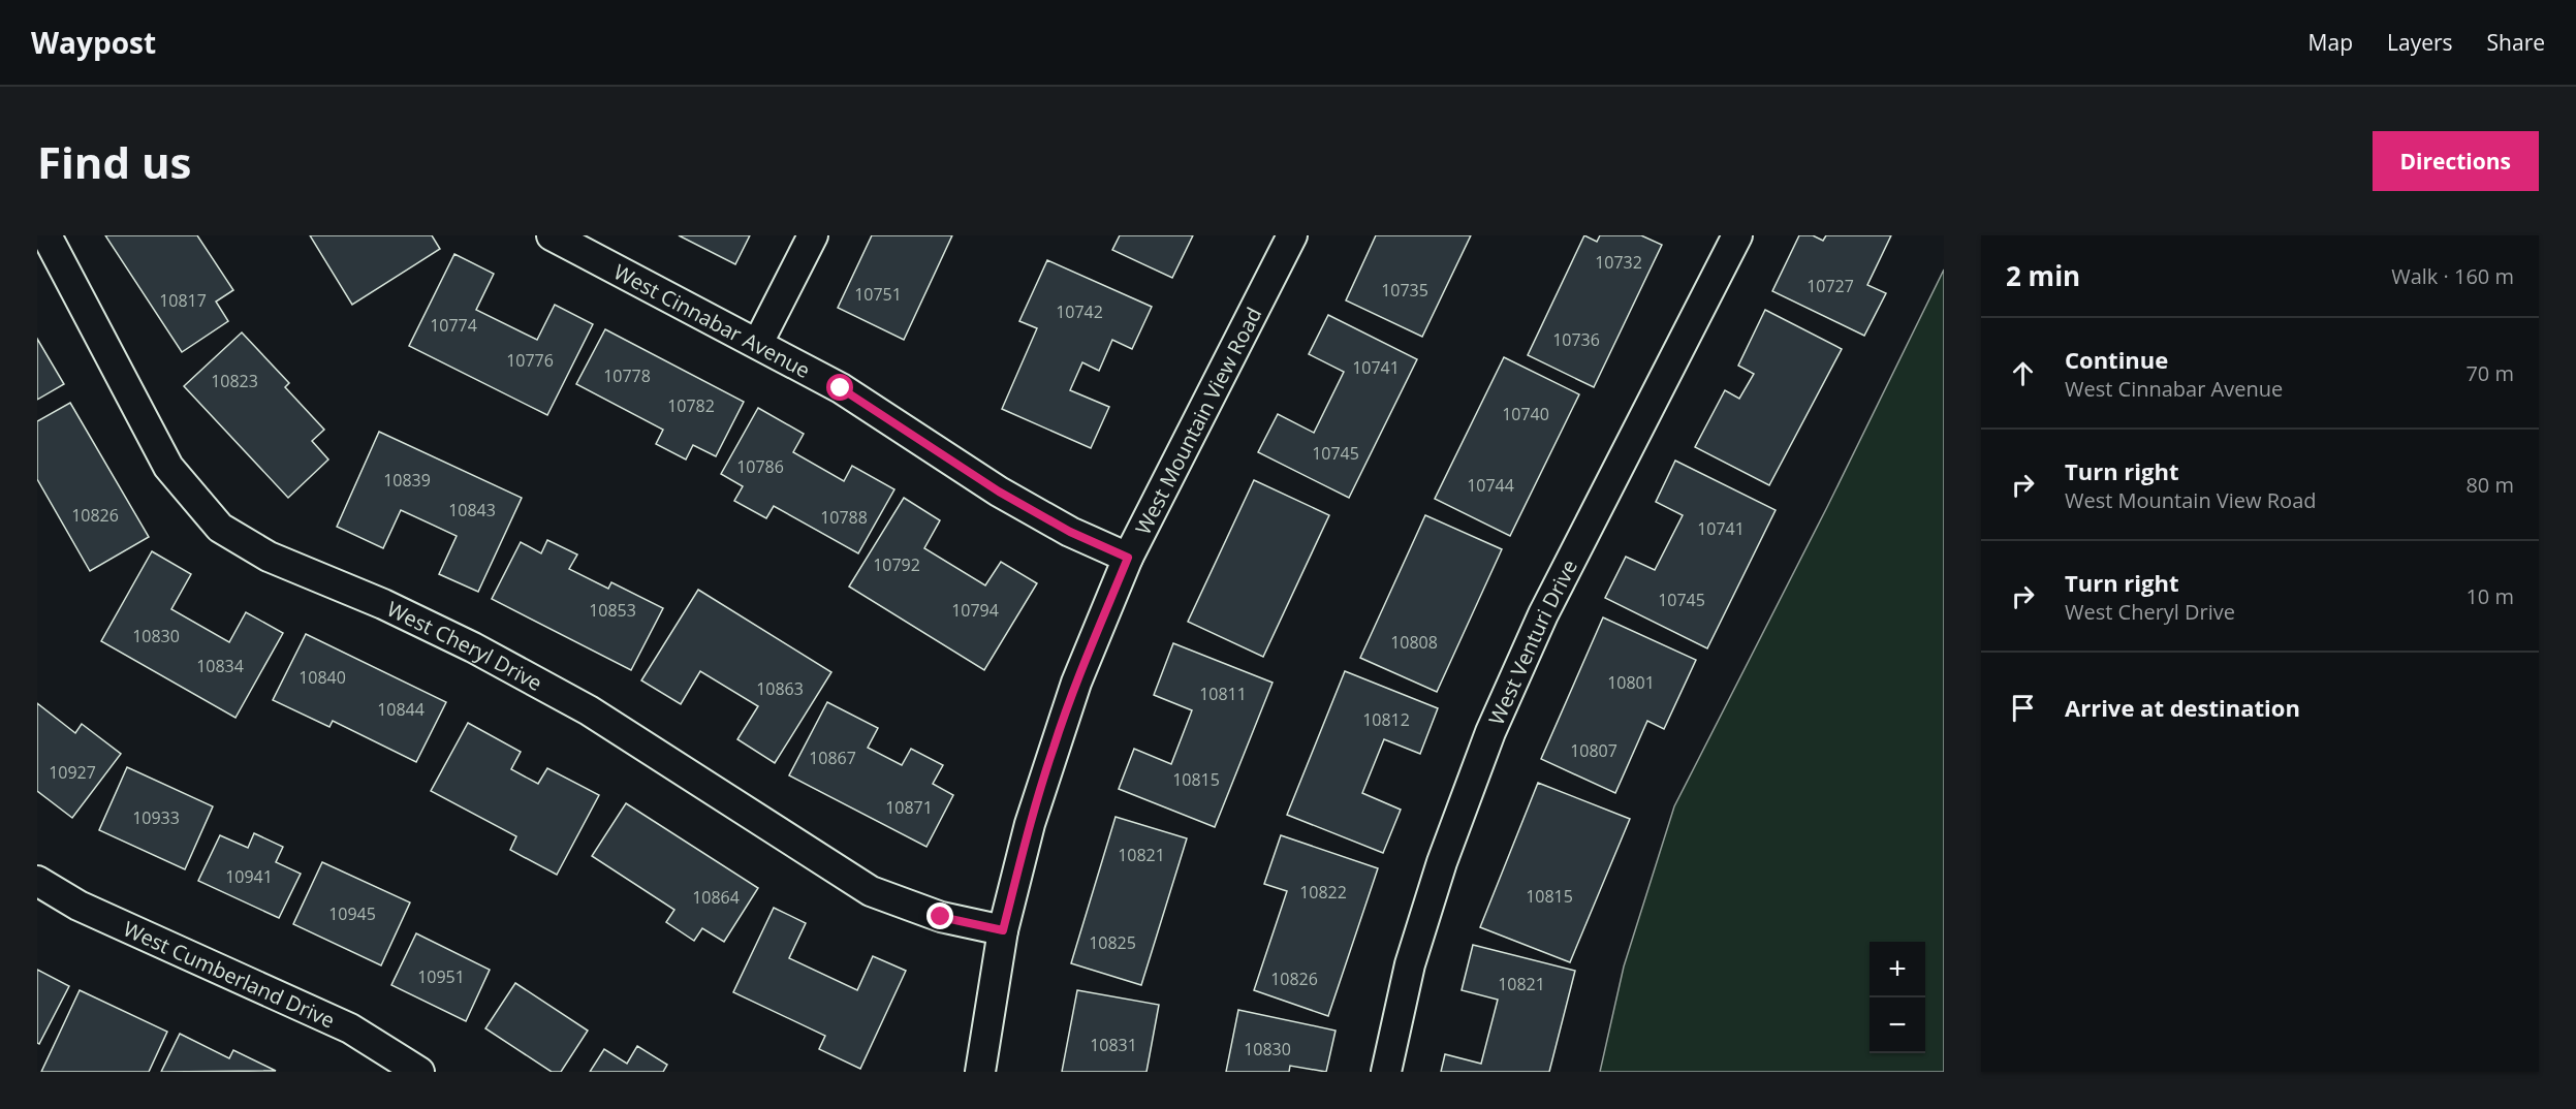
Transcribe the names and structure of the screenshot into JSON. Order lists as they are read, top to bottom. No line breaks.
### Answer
{"streets":{"street":["West Cinnabar Avenue","West Mountain View Road","West Venturi Drive","West Cheryl Drive","West Cumberland Drive"]},"crossings":[["West Cinnabar Avenue","West Mountain View Road"],["West Mountain View Road","West Cheryl Drive"]],"house_numbers":["10732","10727","10735","10751","10817","10742","10774","10736","10776","10741","10778","10823","10782","10740","10745","10786","10839","10744","10843","10826","10788","10741","10792","10745","10853","10794","10830","10808","10834","10840","10801","10863","10811","10844","10812","10807","10867","10927","10815","10871","10933","10821","10941","10822","10815","10864","10945","10825","10951","10826","10821","10831","10830"],"page":{"header":"Waypost","nav":["Map","Layers","Share"],"buttons":"Directions","title":"Find us","heading":["2 min","Walk · 160 m"],"list":[["Continue","West Cinnabar Avenue","70 m"],["Turn right","West Mountain View Road","80 m"],["Turn right","West Cheryl Drive","10 m"],"Arrive at destination"],"map_buttons":["+","−"]}}
